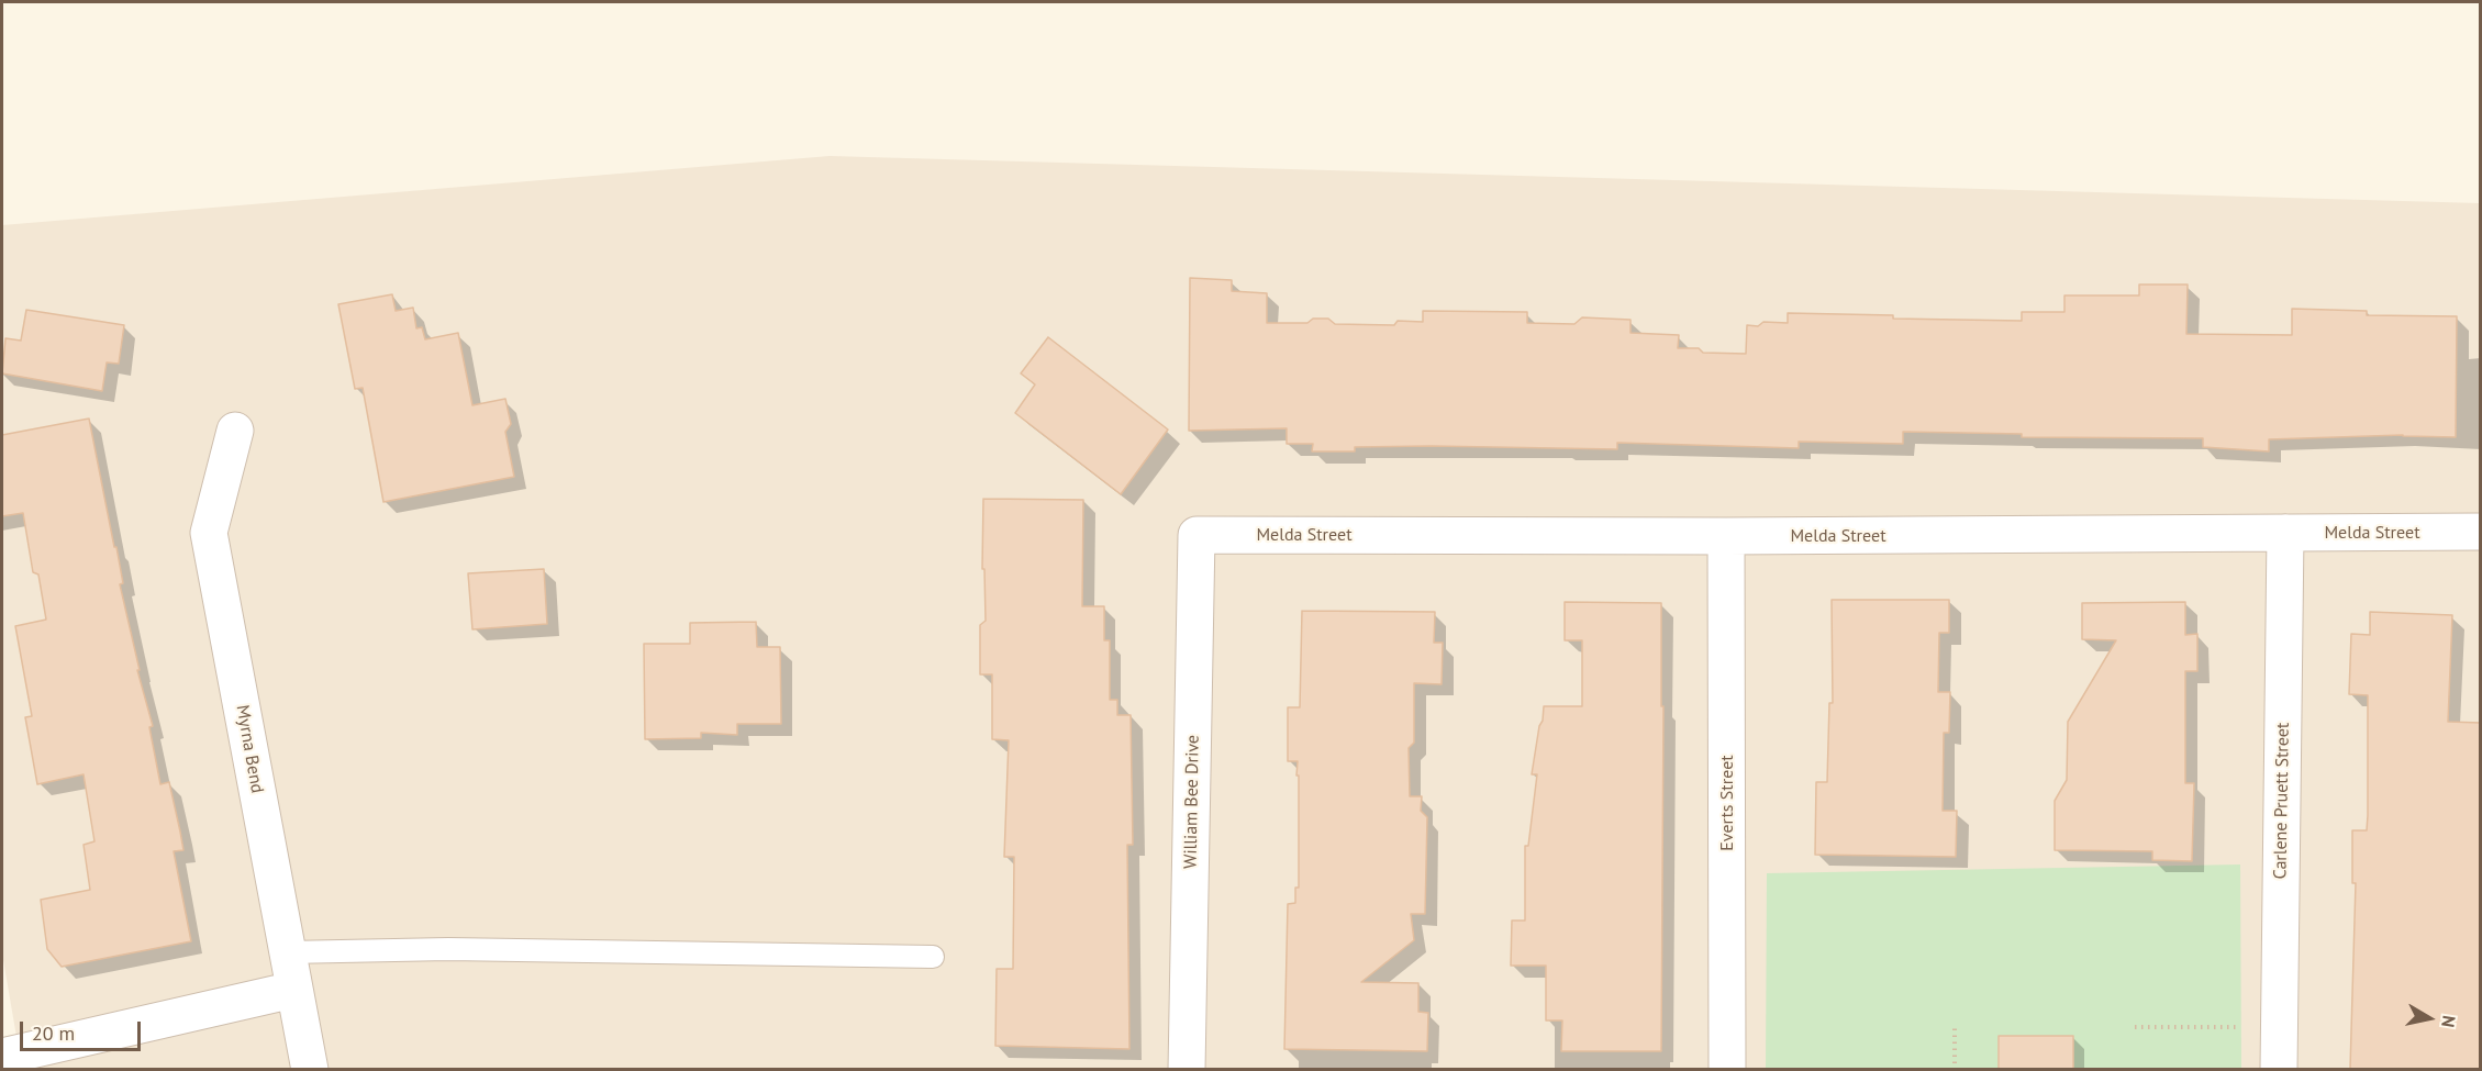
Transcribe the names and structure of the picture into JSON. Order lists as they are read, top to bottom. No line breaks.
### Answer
{"streets":{"street":["Melda Street","Myrna Bend","Carlene Pruett Street","William Bee Drive","Everts Street"]},"crossings":[["Melda Street","Carlene Pruett Street"],["Melda Street","William Bee Drive"],["Melda Street","Everts Street"]],"scale_bar":"20 m","north":"right"}
